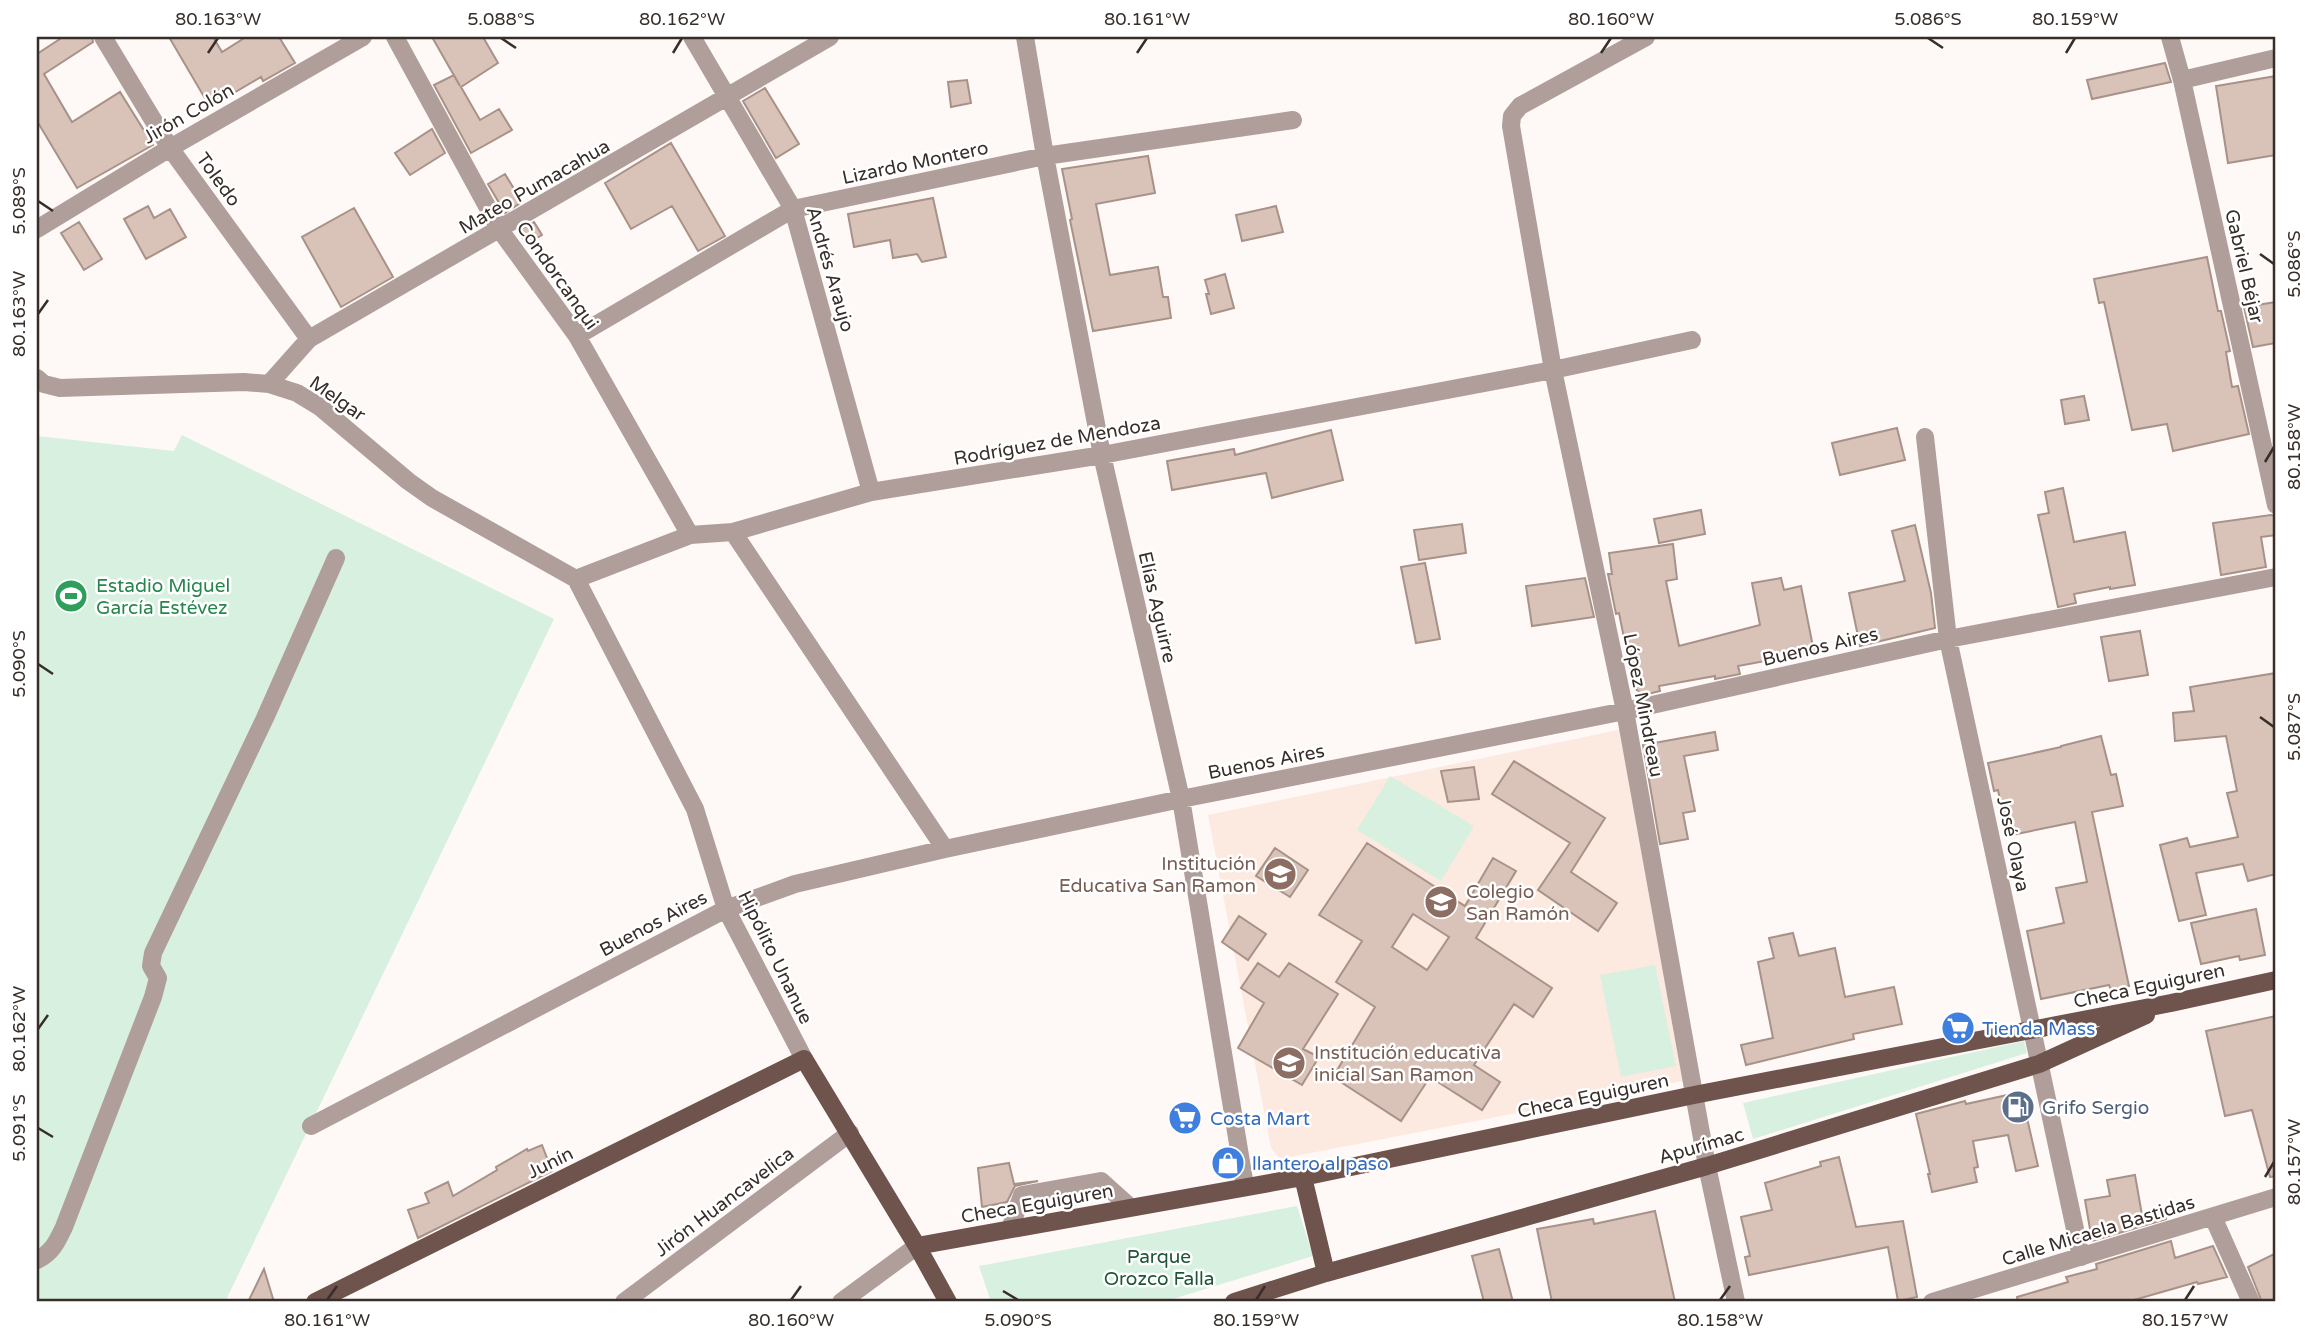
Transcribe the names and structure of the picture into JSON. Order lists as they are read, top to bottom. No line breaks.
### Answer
{"streets":{"main road":["Hipólito Unanue","Checa Eguiguren","Apurímac","Junín"],"street":["Jirón Colón","Lizardo Montero","Toledo","Mateo Pumacahua","Gabriel Béjar","Andrés Araujo","Condorcanqui","Melgar","Rodríguez de Mendoza","Elías Aguirre","Buenos Aires","López Mindreau","José Olaya","Jirón Huancavelica","Calle Micaela Bastidas"]},"crossings":[["Jirón Colón","Toledo"],["Lizardo Montero","Andrés Araujo"],["Lizardo Montero","Condorcanqui"],["Lizardo Montero","Elías Aguirre"],["Toledo","Mateo Pumacahua"],["Mateo Pumacahua","Andrés Araujo"],["Mateo Pumacahua","Condorcanqui"],["Mateo Pumacahua","Melgar"],["Andrés Araujo","Rodríguez de Mendoza"],["Condorcanqui","Rodríguez de Mendoza"],["Melgar","Rodríguez de Mendoza"],["Melgar","Hipólito Unanue"],["Rodríguez de Mendoza","Elías Aguirre"],["Rodríguez de Mendoza","López Mindreau"],["Rodríguez de Mendoza","Hipólito Unanue"],["Elías Aguirre","Buenos Aires"],["Elías Aguirre","Checa Eguiguren"],["Buenos Aires","López Mindreau"],["Buenos Aires","José Olaya"],["Buenos Aires","Hipólito Unanue"],["López Mindreau","Checa Eguiguren"],["López Mindreau","Apurímac"],["José Olaya","Checa Eguiguren"],["José Olaya","Apurímac"],["José Olaya","Calle Micaela Bastidas"],["Hipólito Unanue","Checa Eguiguren"],["Hipólito Unanue","Junín"],["Hipólito Unanue","Jirón Huancavelica"],["Checa Eguiguren","Apurímac"]],"parks":["Parque Orozco Falla"],"places":{"sports":["Estadio Miguel García Estévez"],"school or university":["Institución Educativa San Ramon","Colegio San Ramón","Institución educativa inicial San Ramon"],"supermarket":["Tienda Mass","Costa Mart"],"fuel station":["Grifo Sergio"],"shop":["llantero al paso"]},"coordinates":["80.163°W","5.088°S","80.162°W","80.161°W","80.160°W","5.086°S","80.159°W","5.089°S","80.158°W","5.090°S","5.087°S","5.091°S","80.157°W"]}
